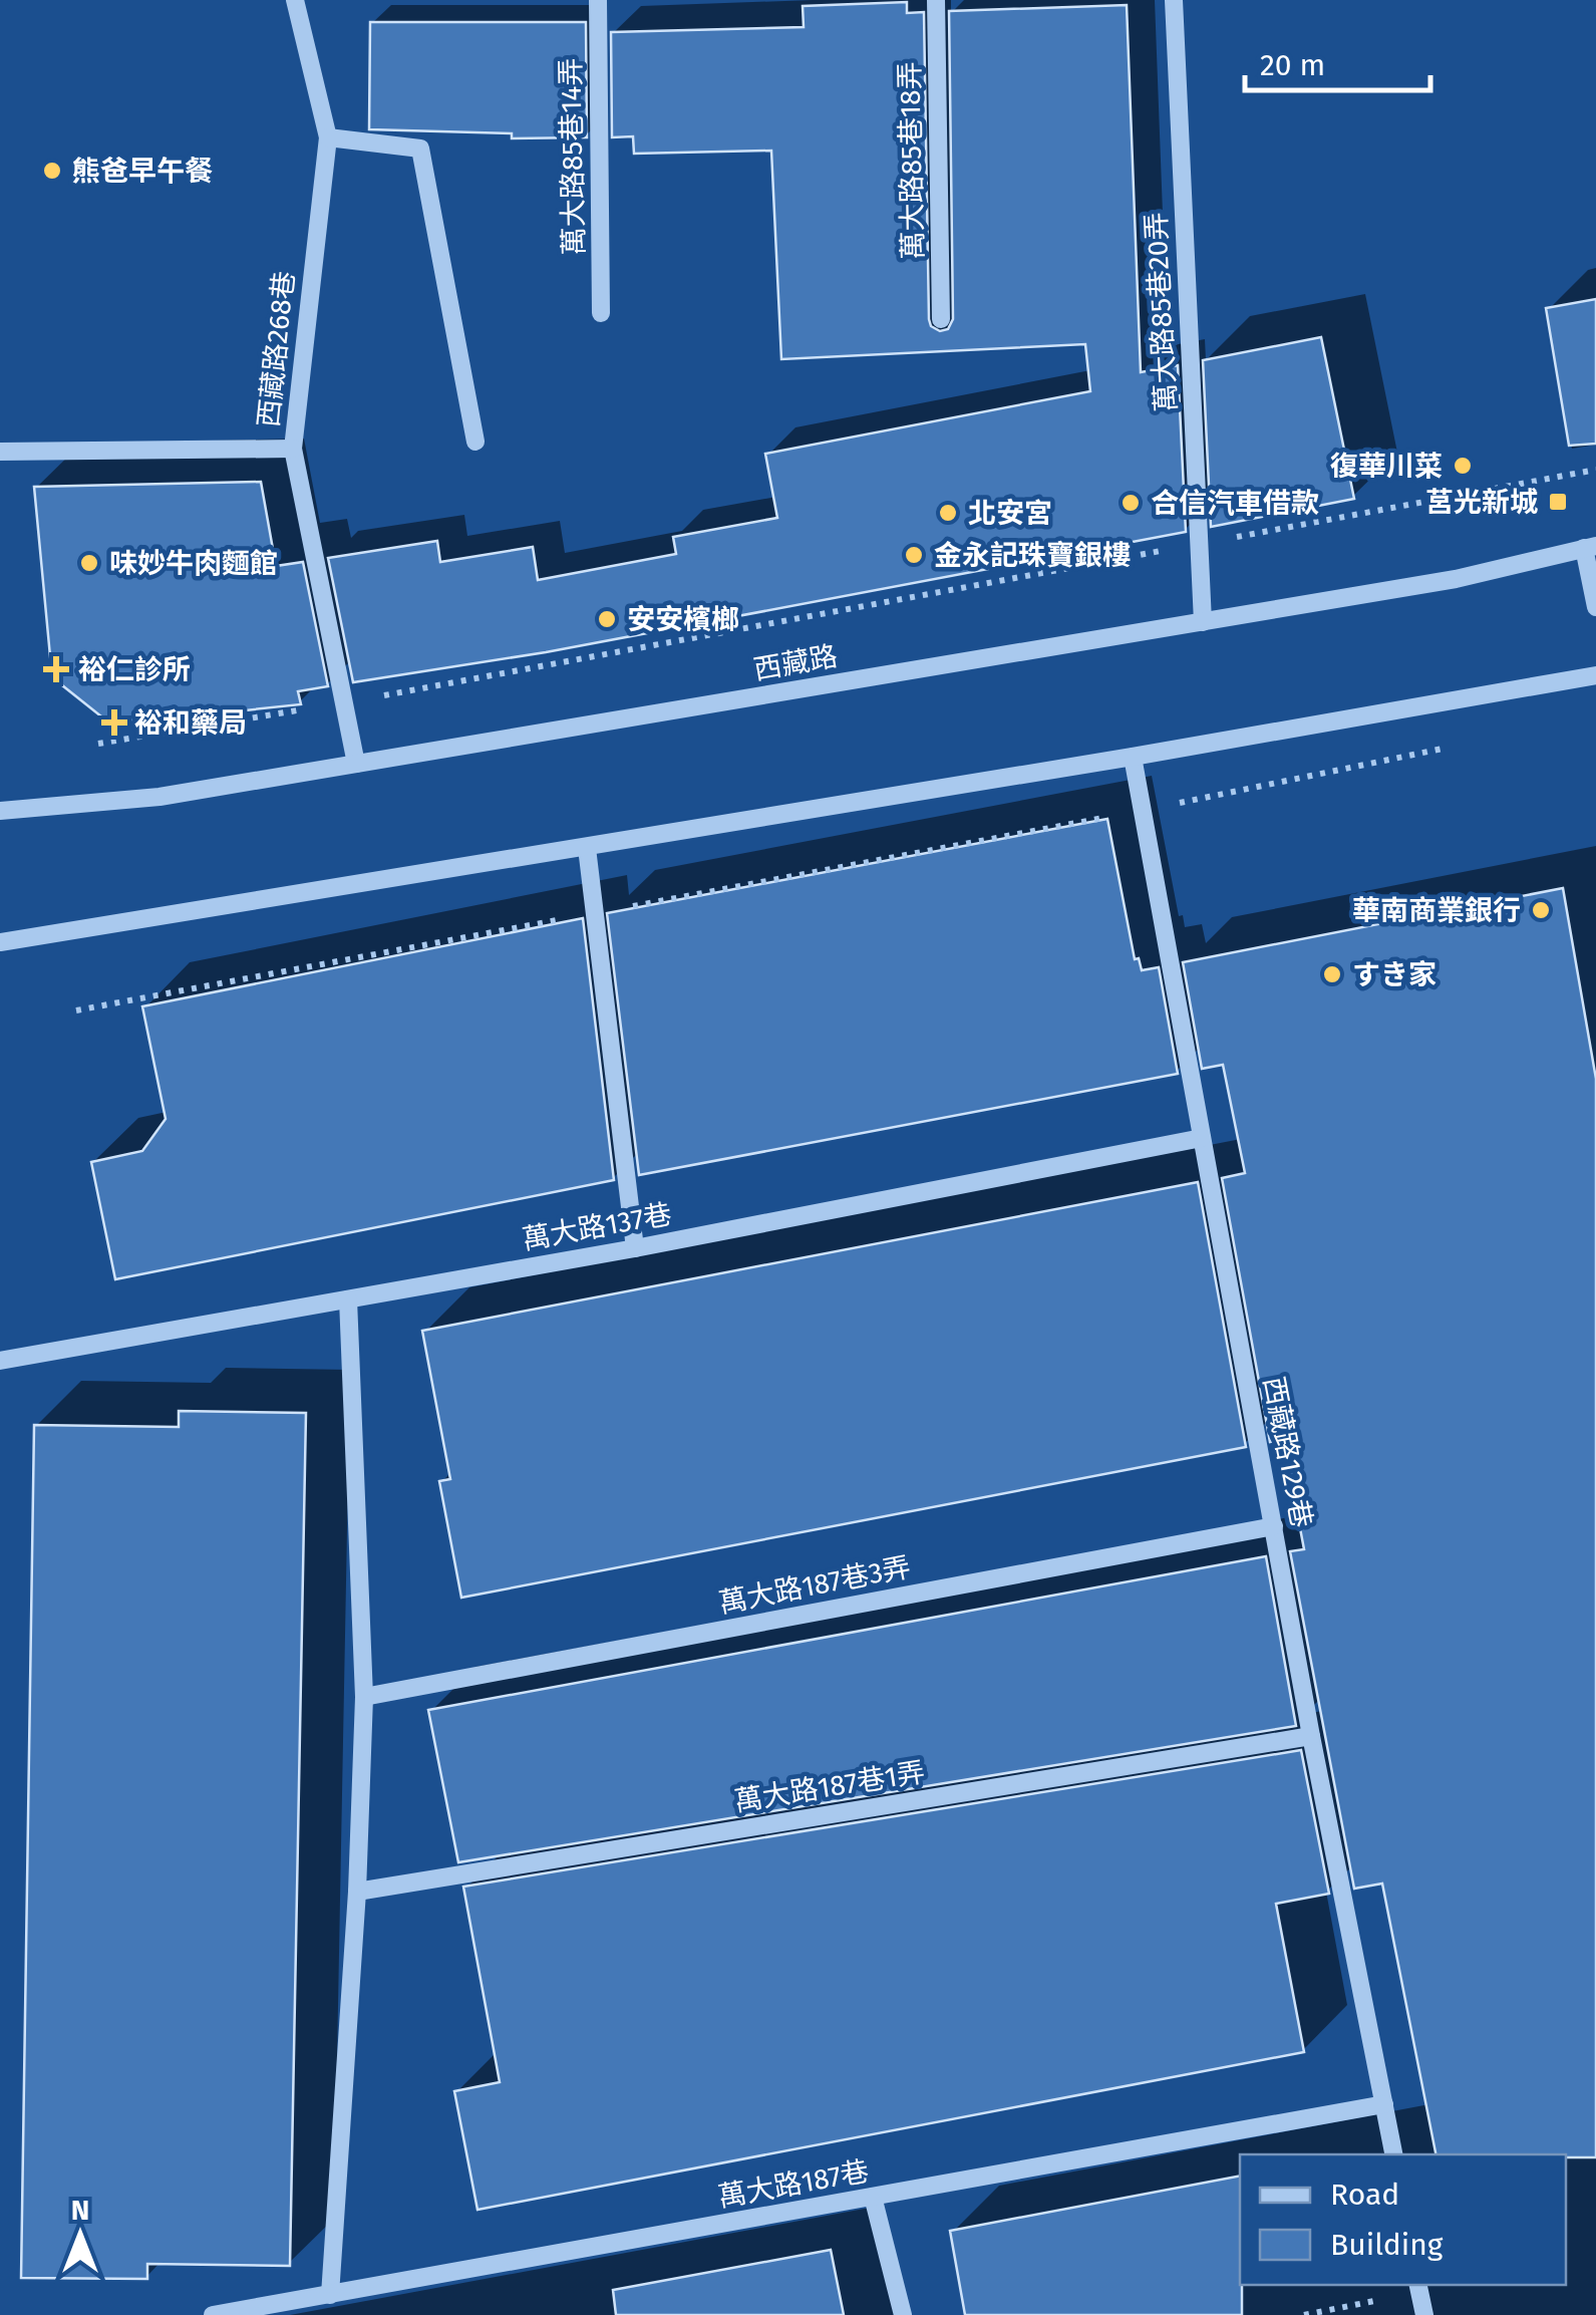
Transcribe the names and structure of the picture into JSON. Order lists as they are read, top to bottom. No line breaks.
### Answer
{"streets":{"street":["萬大路85巷14弄","萬大路85巷18弄","萬大路85巷20弄","西藏路268巷","西藏路","萬大路137巷","西藏路129巷","萬大路187巷3弄","萬大路187巷1弄","萬大路187巷"]},"crossings":[["萬大路85巷20弄","西藏路"],["西藏路268巷","西藏路"],["萬大路137巷","西藏路129巷"],["西藏路129巷","萬大路187巷3弄"],["西藏路129巷","萬大路187巷1弄"],["西藏路129巷","萬大路187巷"]],"places":{"other":["熊爸早午餐","復華川菜","合信汽車借款","北安宮","金永記珠寶銀樓","味妙牛肉麵館","安安檳榔","華南商業銀行","すき家"],"transit":["莒光新城"],"health":["裕仁診所","裕和藥局"]},"legend":["Road","Building"],"scale_bar":"20 m","north":"top"}
